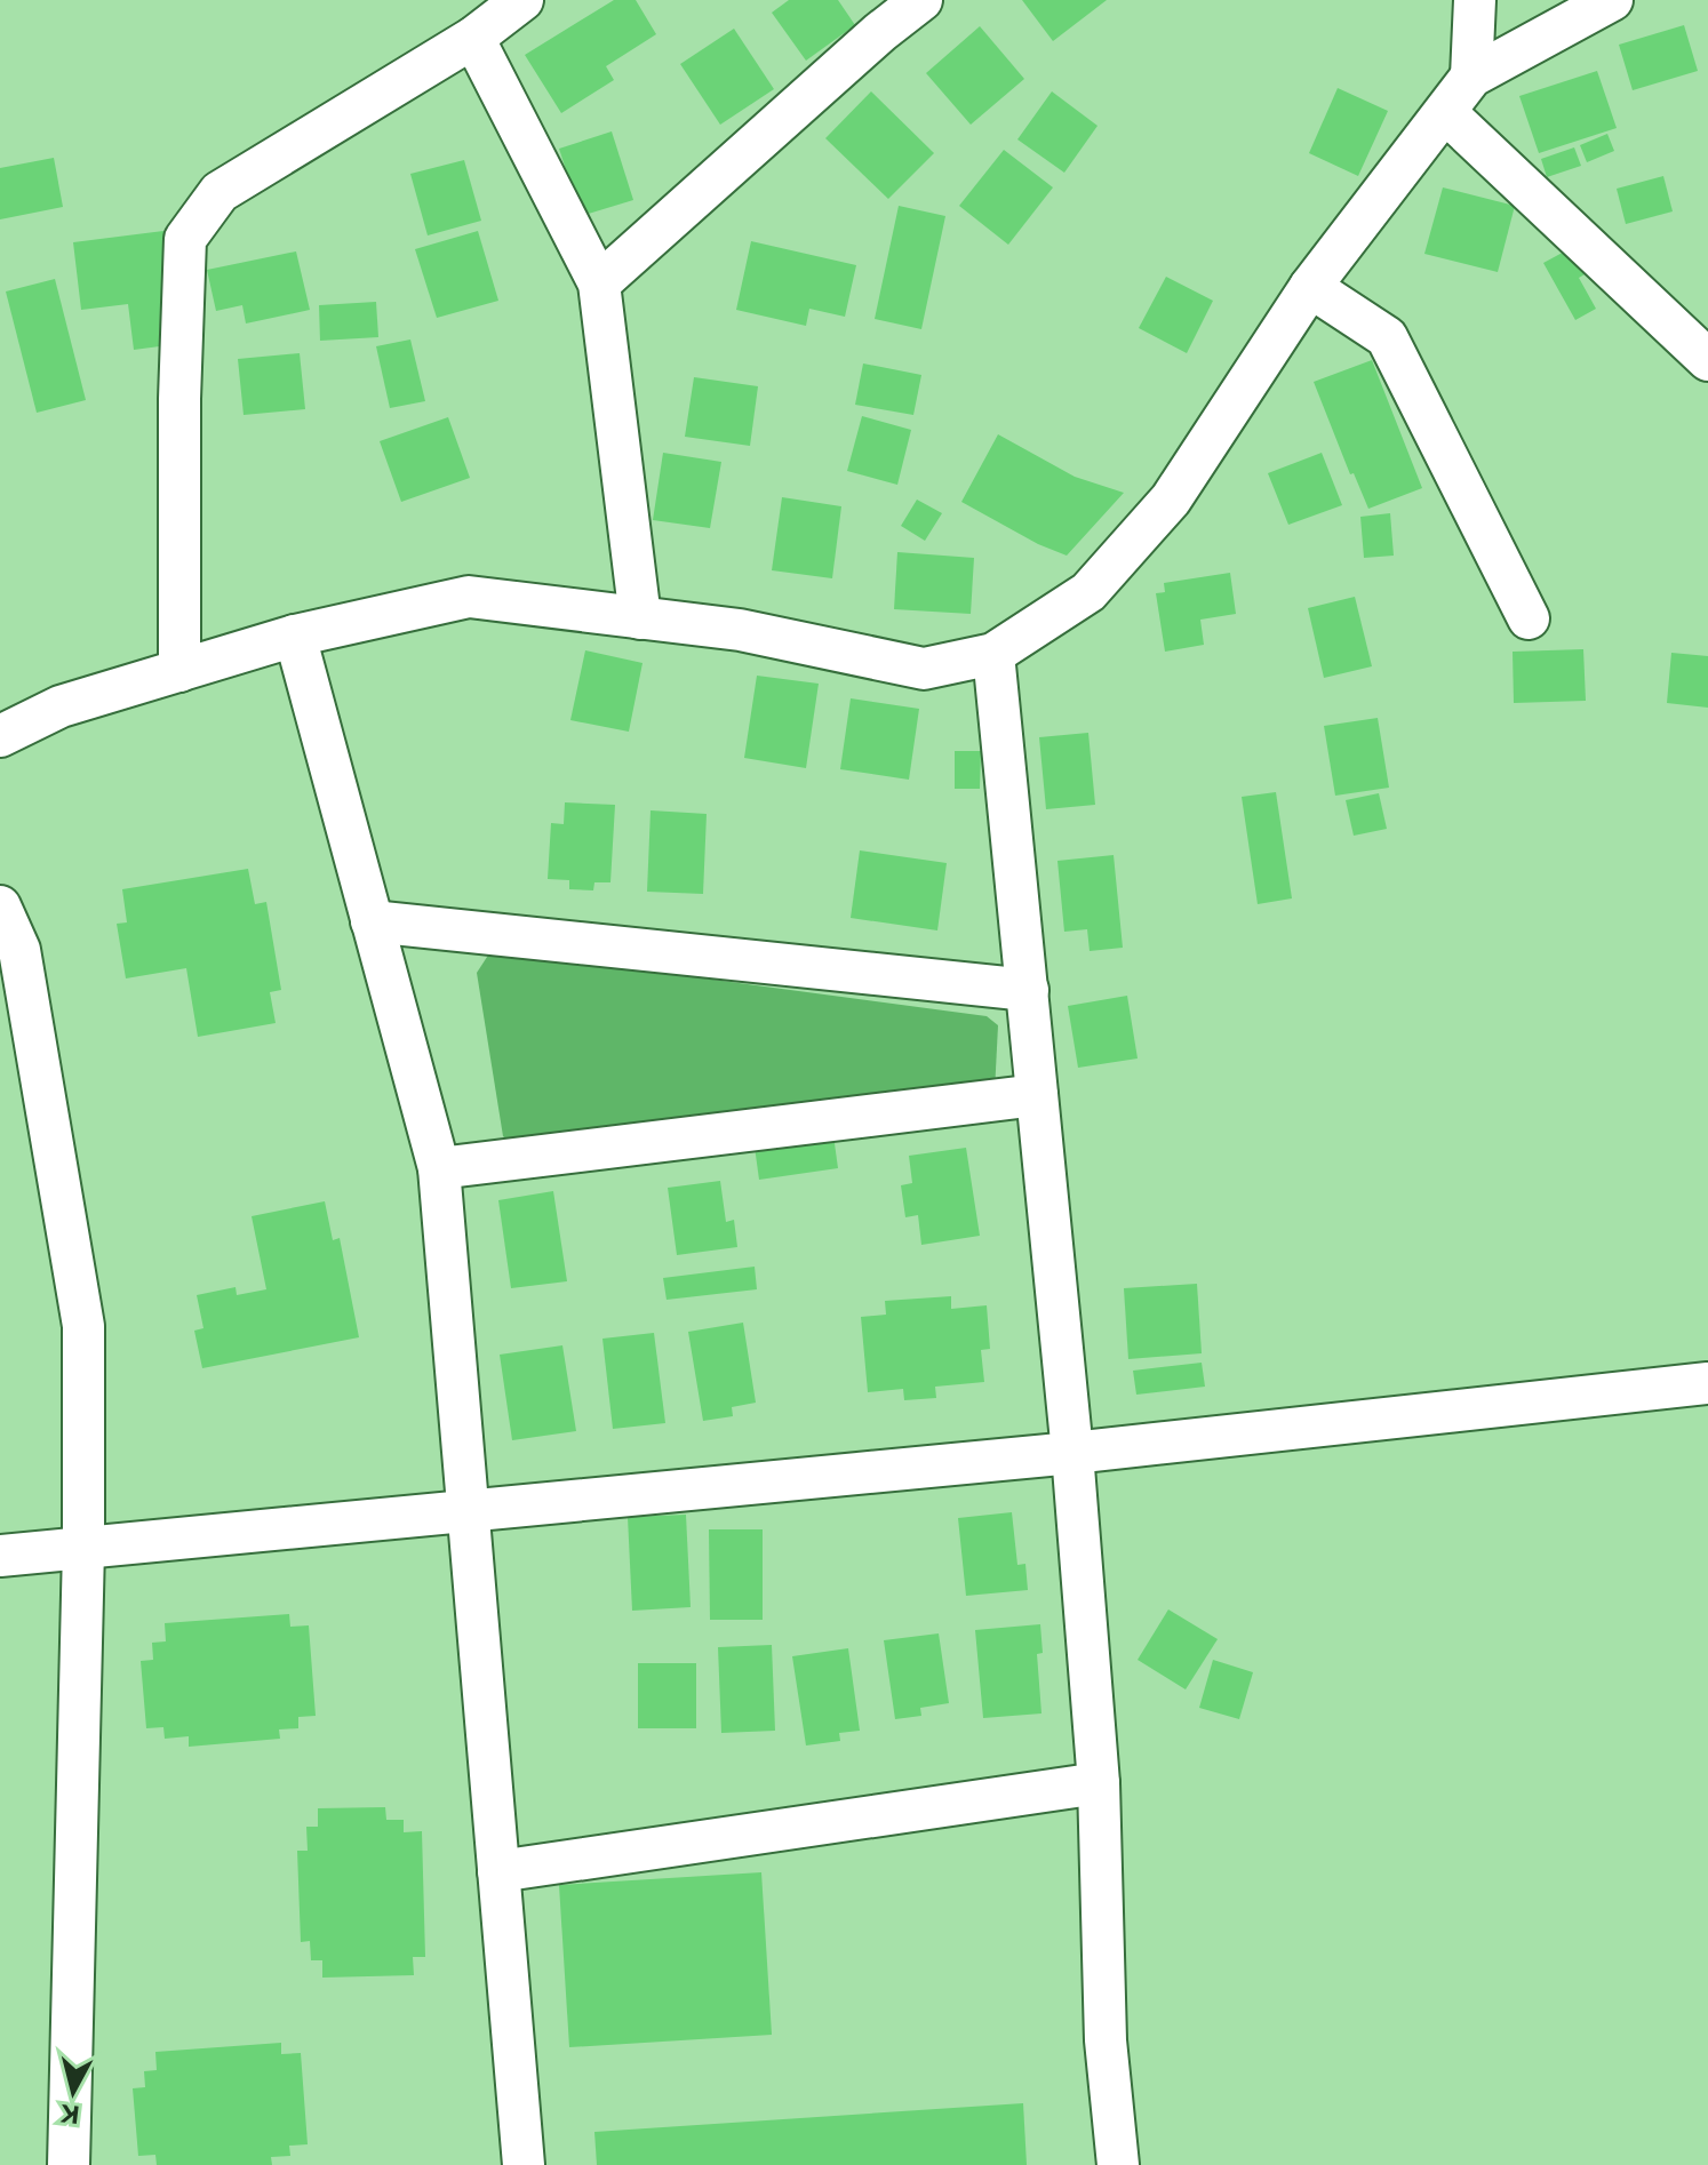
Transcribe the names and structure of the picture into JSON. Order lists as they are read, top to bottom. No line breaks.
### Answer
{"north":"bottom"}
